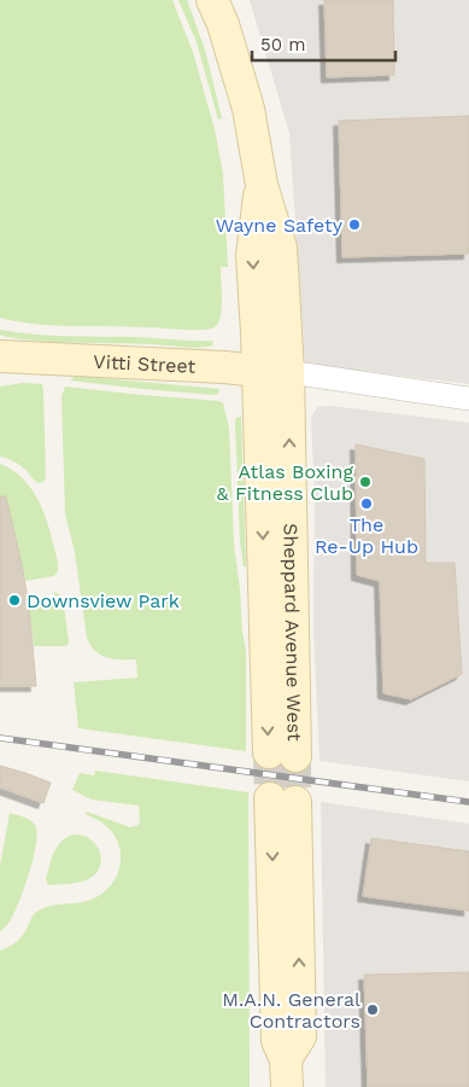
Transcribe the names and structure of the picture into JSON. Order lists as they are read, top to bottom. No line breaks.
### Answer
{"streets":{"main road":["Vitti Street","Sheppard Avenue West"]},"crossings":[["Vitti Street","Sheppard Avenue West"]],"places":["Wayne Safety","Atlas Boxing & Fitness Club","The Re-Up Hub","Downsview Park","M.A.N. General Contractors"],"scale_bar":"50 m"}
